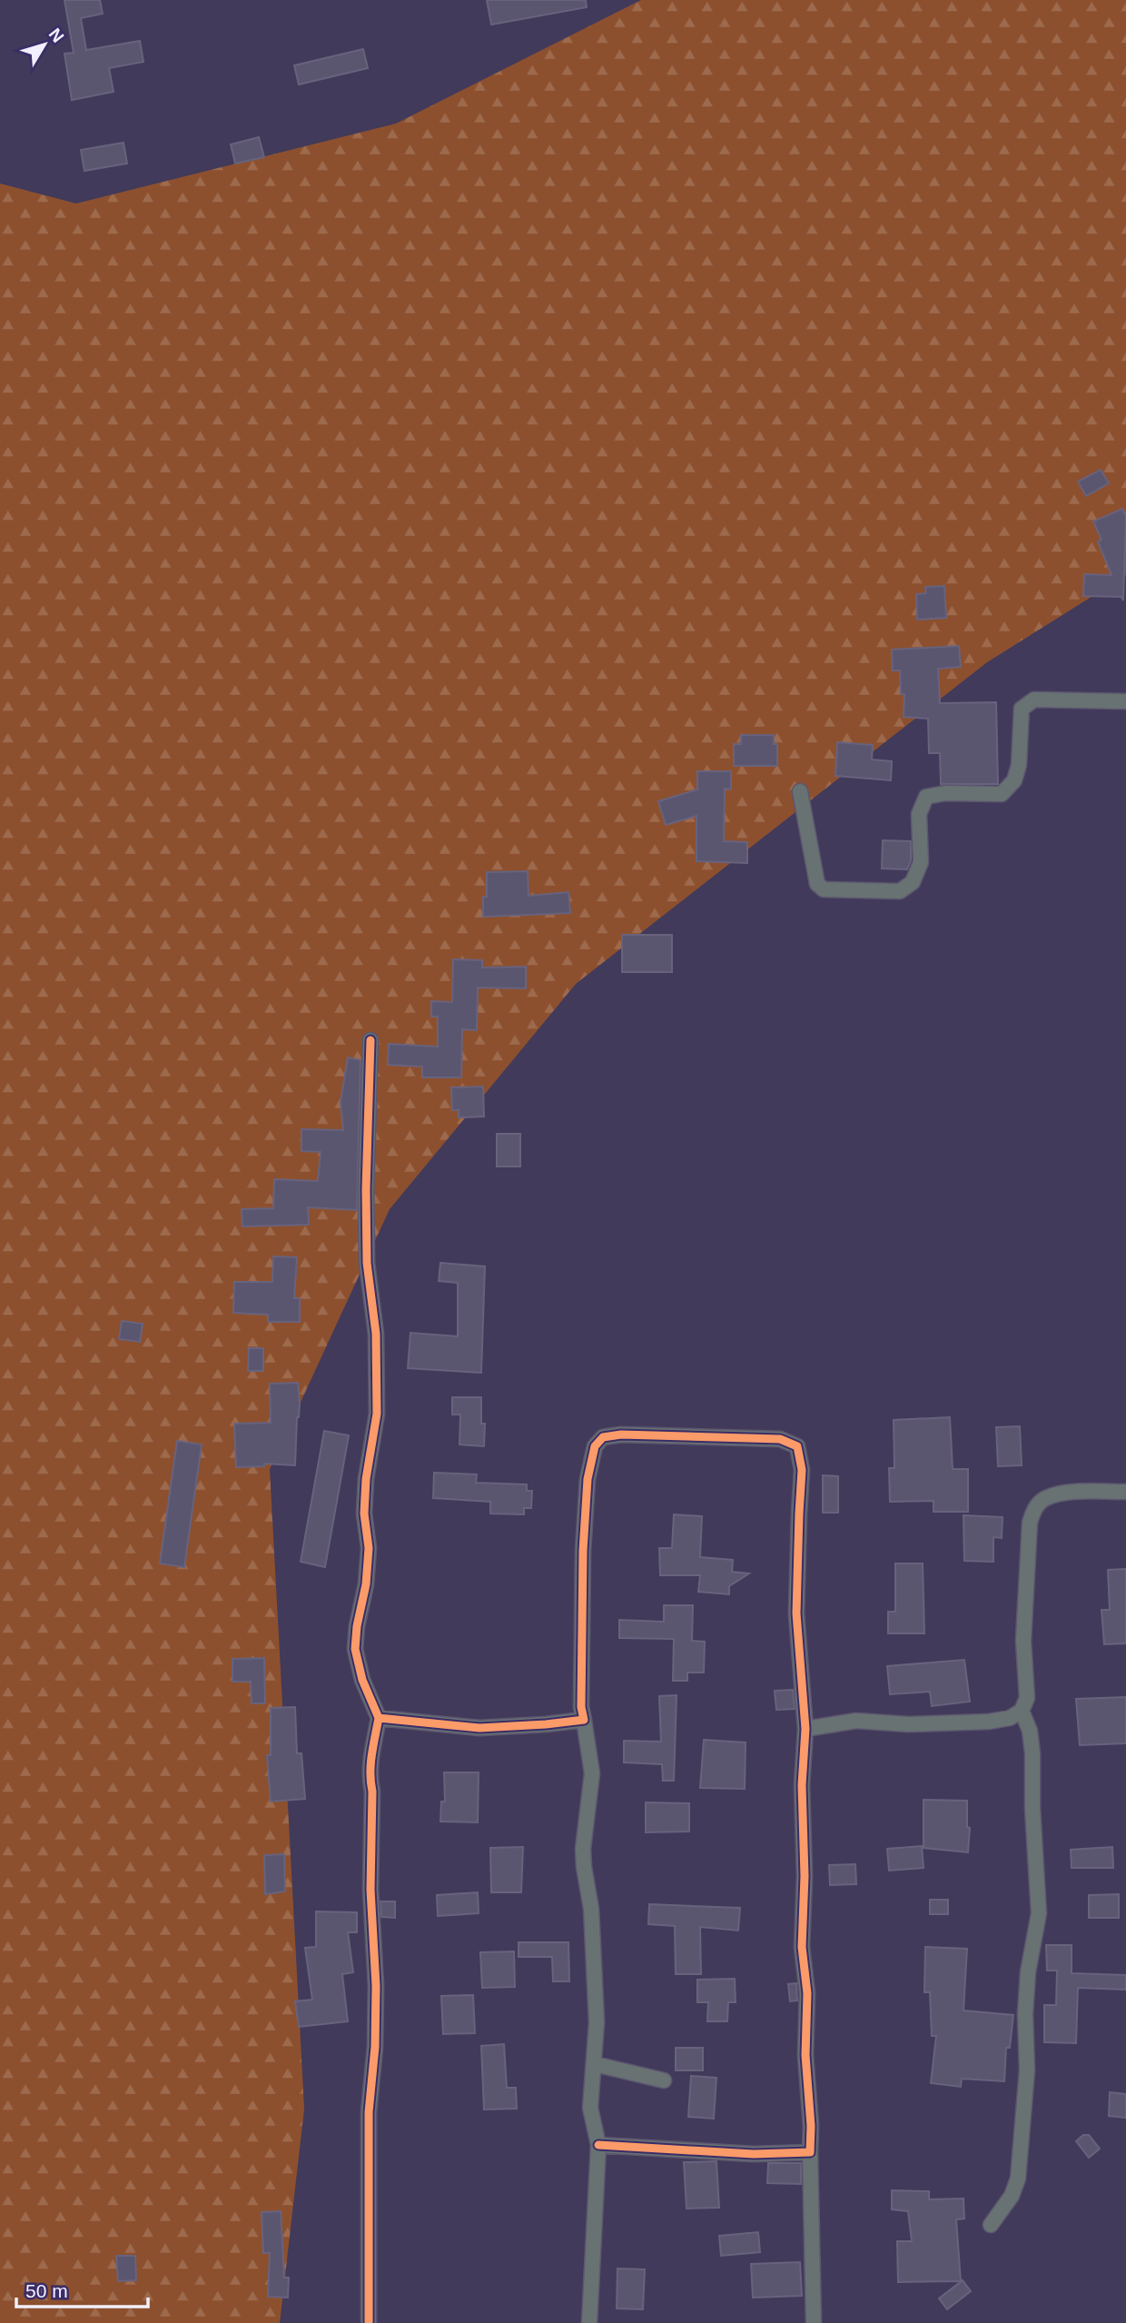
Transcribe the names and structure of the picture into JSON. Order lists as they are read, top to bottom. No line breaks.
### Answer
{"scale_bar":"50 m","north":"top right"}
